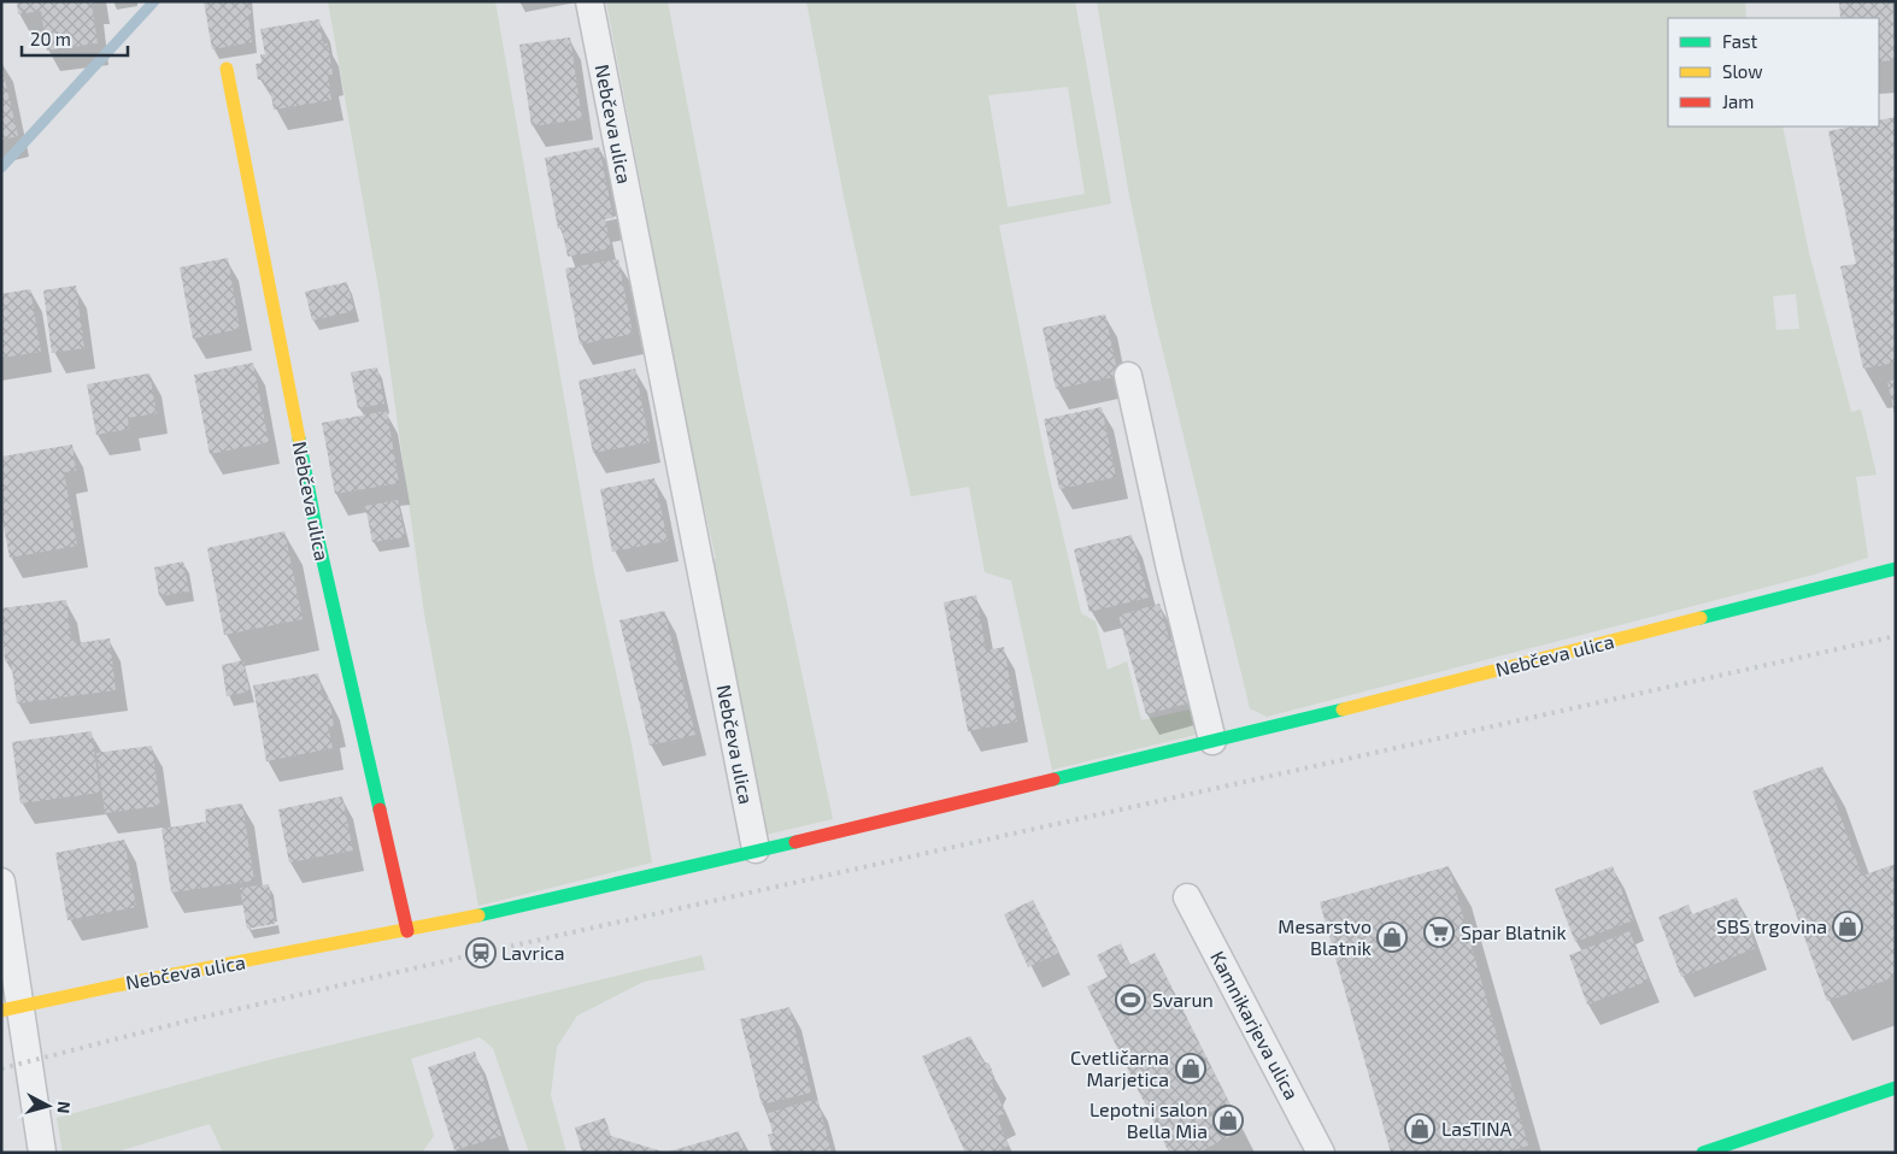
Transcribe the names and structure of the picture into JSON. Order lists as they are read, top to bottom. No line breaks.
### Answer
{"streets":{"street":["Nebčeva ulica","Kamnikarjeva ulica"]},"places":{"shop":["SBS trgovina","Mesarstvo Blatnik","Cvetličarna Marjetica","Lepotni salon Bella Mia","LasTINA"],"supermarket":["Spar Blatnik"],"station":["Lavrica"],"sports":["Svarun"]},"legend":["Fast","Slow","Jam"],"scale_bar":"20 m","north":"right"}
